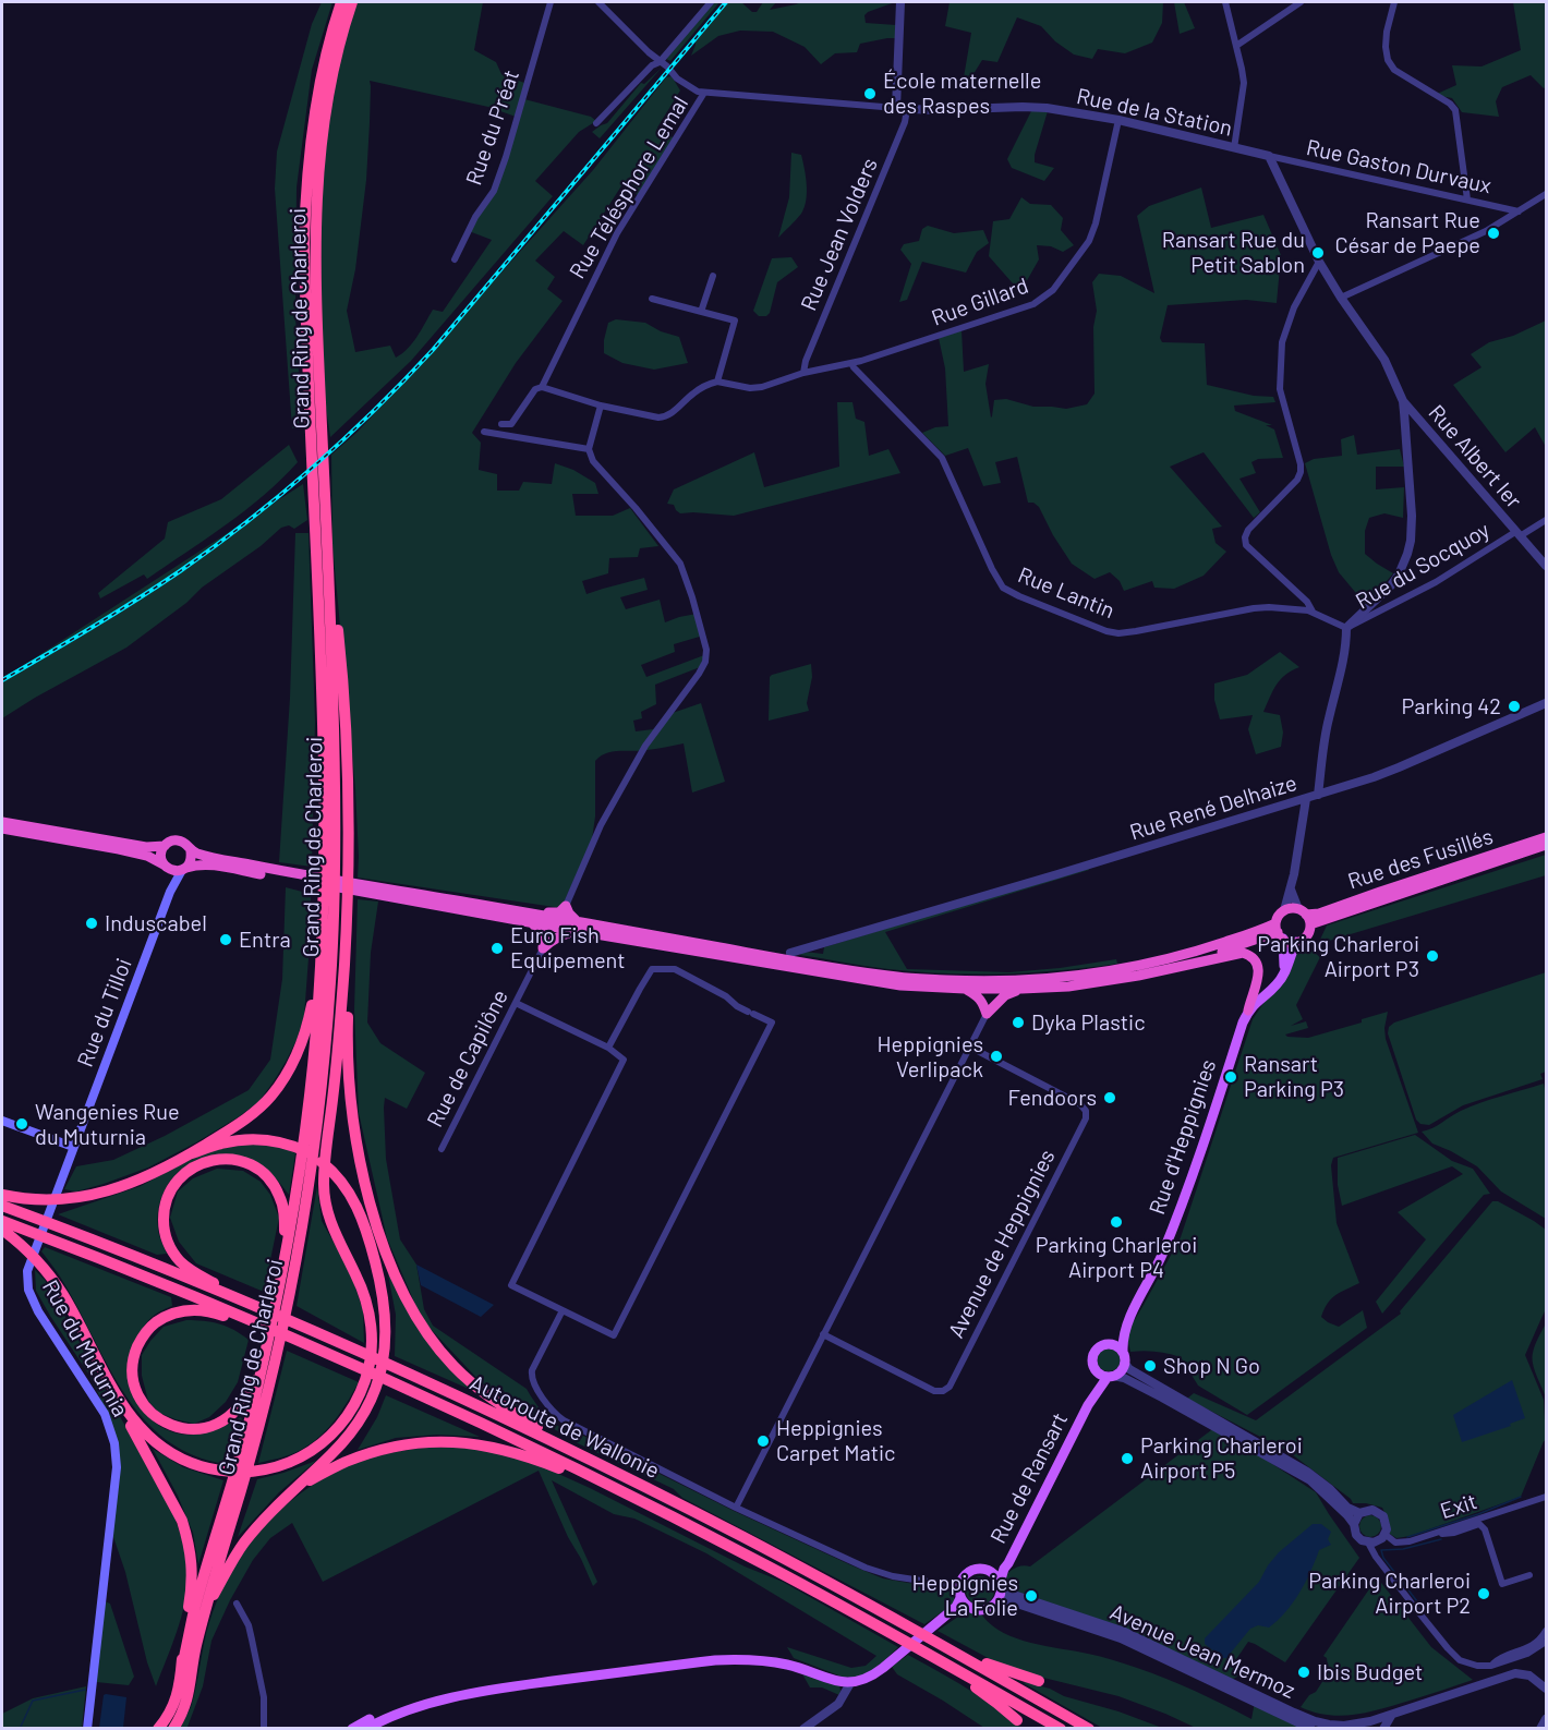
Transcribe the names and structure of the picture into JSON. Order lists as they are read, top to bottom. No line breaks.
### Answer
{"streets":{"highway":["Grand Ring de Charleroi","Rue des Fusillés","Autoroute de Wallonie"],"main road":["Rue du Tilloi","Rue d'Heppignies","Rue du Muturnia","Rue de Ransart"],"street":["Rue de la Station","Rue du Préat","Rue Gaston Durvaux","Rue Télésphore Lemal","Rue Jean Volders","Rue Gillard","Rue Albert Ier","Rue du Socquoy","Rue Lantin","Rue René Delhaize","Rue de Capilône","Avenue de Heppignies","Exit","Avenue Jean Mermoz"]},"crossings":[["Rue de la Station","Rue Gaston Durvaux"],["Rue de la Station","Rue Télésphore Lemal"],["Rue de la Station","Rue Jean Volders"],["Rue de la Station","Rue Gillard"],["Rue Jean Volders","Rue Gillard"],["Rue Gillard","Rue Lantin"],["Rue Albert Ier","Rue du Socquoy"],["Rue du Socquoy","Rue Lantin"],["Rue des Fusillés","Rue d'Heppignies"],["Rue du Tilloi","Rue du Muturnia"],["Rue d'Heppignies","Rue de Ransart"],["Rue de Ransart","Avenue Jean Mermoz"]],"places":["École maternelle des Raspes","Ransart Rue César de Paepe","Ransart Rue du Petit Sablon","Parking 42","Induscabel","Entra","Euro Fish Equipement","Parking Charleroi Airport P3","Dyka Plastic","Heppignies Verlipack","Ransart Parking P3","Fendoors","Wangenies Rue du Muturnia","Parking Charleroi Airport P4","Shop N Go","Heppignies Carpet Matic","Parking Charleroi Airport P5","Parking Charleroi Airport P2","Heppignies La Folie","Ibis Budget"]}
